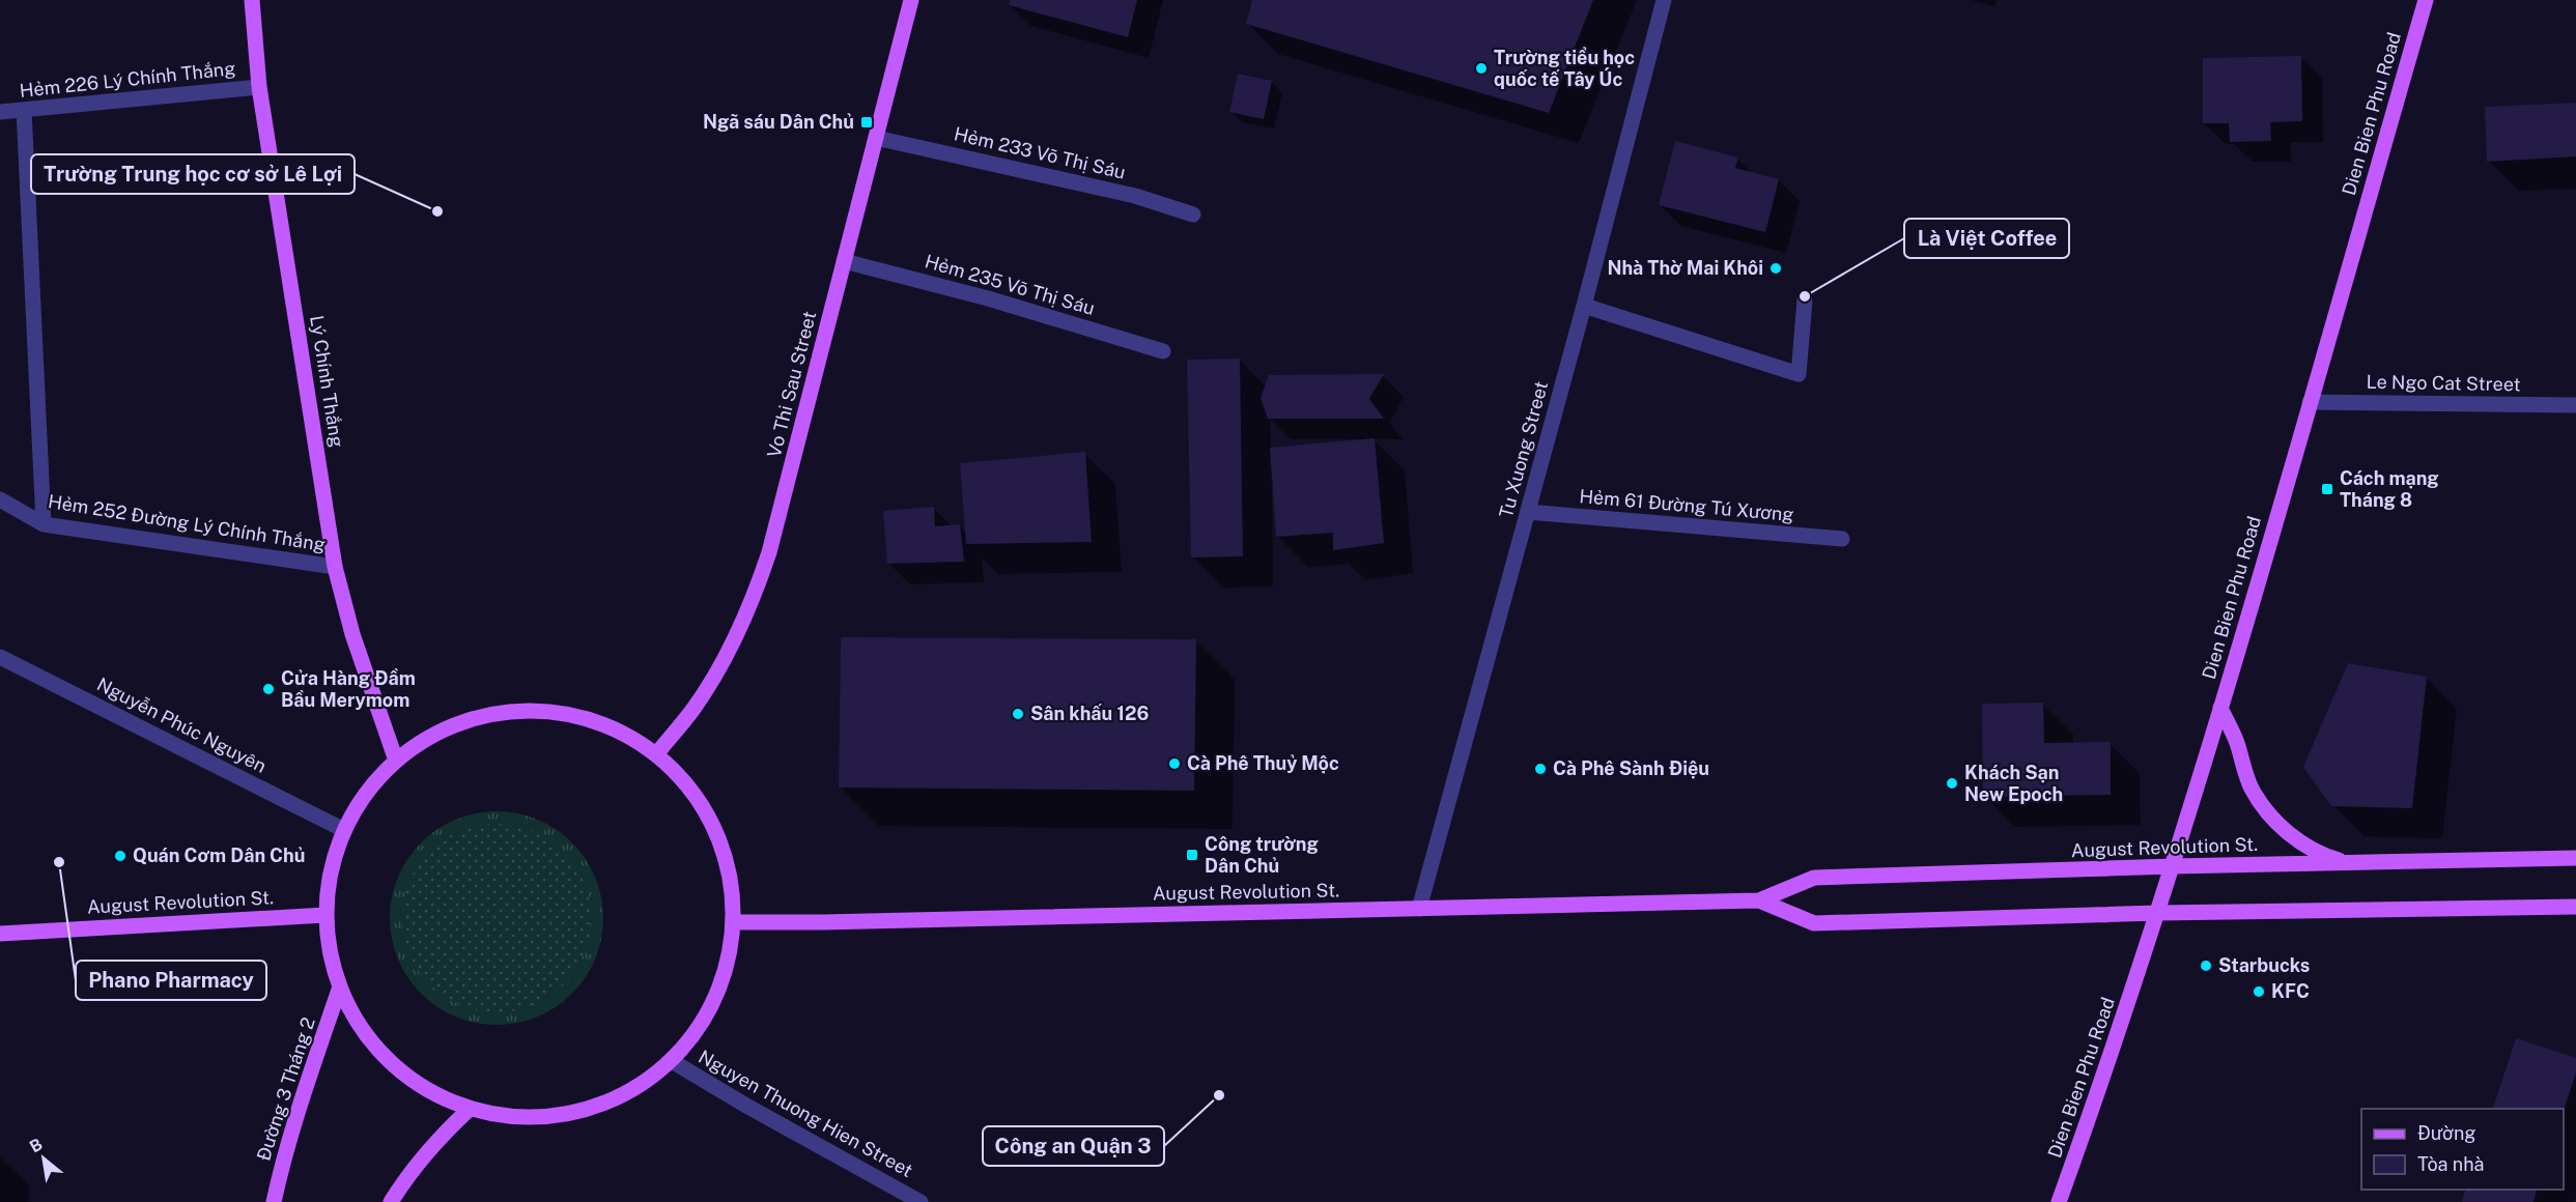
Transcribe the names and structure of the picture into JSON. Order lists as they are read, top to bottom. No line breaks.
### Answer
{"streets":{"main road":["Dien Bien Phu Road","Lý Chính Thắng","Vo Thi Sau Street","August Revolution St.","Đường 3 Tháng 2"],"street":["Hẻm 226 Lý Chính Thắng","Hẻm 233 Võ Thị Sáu","Hẻm 235 Võ Thị Sáu","Le Ngo Cat Street","Tu Xuong Street","Hẻm 61 Đường Tú Xương","Hẻm 252 Đường Lý Chính Thắng","Nguyễn Phúc Nguyên","Nguyen Thuong Hien Street"]},"crossings":[["Hẻm 226 Lý Chính Thắng","Lý Chính Thắng"],["Dien Bien Phu Road","Le Ngo Cat Street"],["Dien Bien Phu Road","August Revolution St."],["Hẻm 233 Võ Thị Sáu","Vo Thi Sau Street"],["Hẻm 235 Võ Thị Sáu","Vo Thi Sau Street"],["Lý Chính Thắng","Hẻm 252 Đường Lý Chính Thắng"],["Tu Xuong Street","Hẻm 61 Đường Tú Xương"],["Tu Xuong Street","August Revolution St."]],"places":{"other":["Trường tiểu học quốc tế Tây Úc","Trường Trung học cơ sở Lê Lợi","Nhà Thờ Mai Khôi","Là Việt Coffee","Cửa Hàng Đầm Bầu Merymom","Sân khấu 126","Cà Phê Thuỷ Mộc","Cà Phê Sành Điệu","Khách Sạn New Epoch","Quán Cơm Dân Chủ","Phano Pharmacy","Starbucks","KFC","Công an Quận 3"],"transit":["Ngã sáu Dân Chủ","Cách mạng Tháng 8","Công trường Dân Chủ"]},"legend":["Đường","Tòa nhà"],"north":"top left"}
